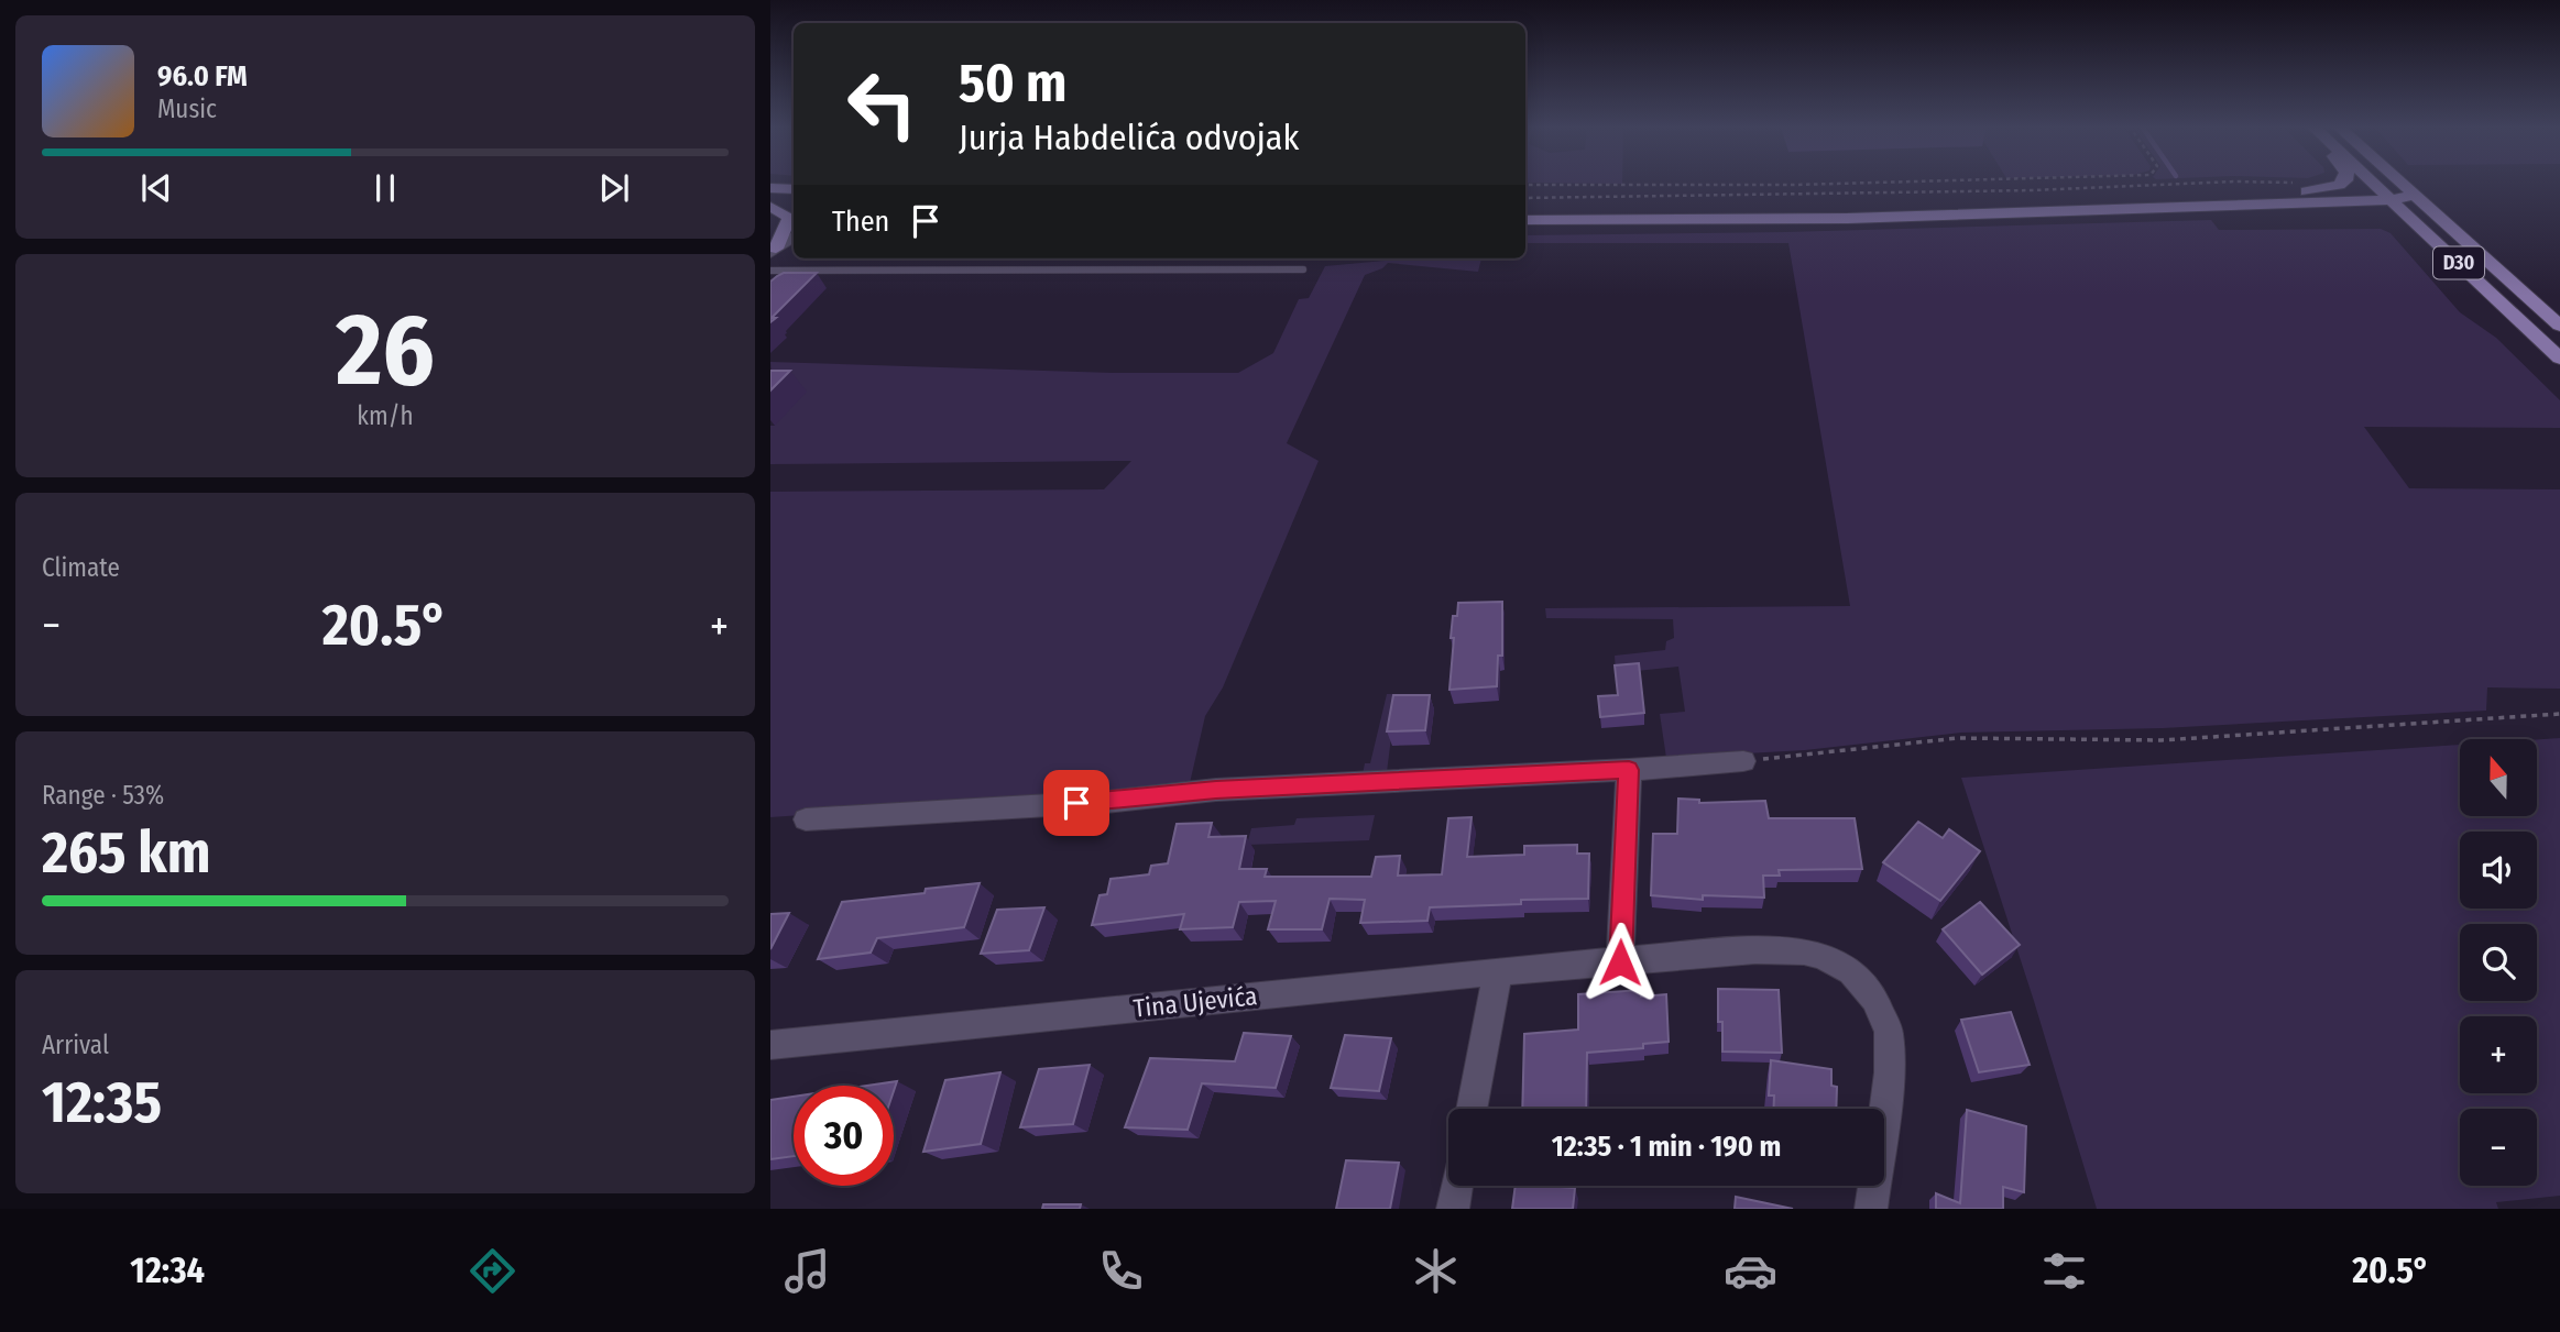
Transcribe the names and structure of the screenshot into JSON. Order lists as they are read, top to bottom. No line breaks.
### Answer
{"streets":{"main road":["D30"],"street":["Tina Ujevića"]},"north":"top","page":{"turn":["50 m","Jurja Habdelića odvojak"],"song":["96.0 FM","Music"],"then":"Then","tile":[["26","km/h"],"Climate",["Range · 53%","265 km"],["Arrival","12:35"]],"heat":["−","20.5°","+"],"map_buttons":["+","−"],"limit":"30","trip":"12:35 · 1 min · 190 m","tabs":["12:34","20.5°"]}}
